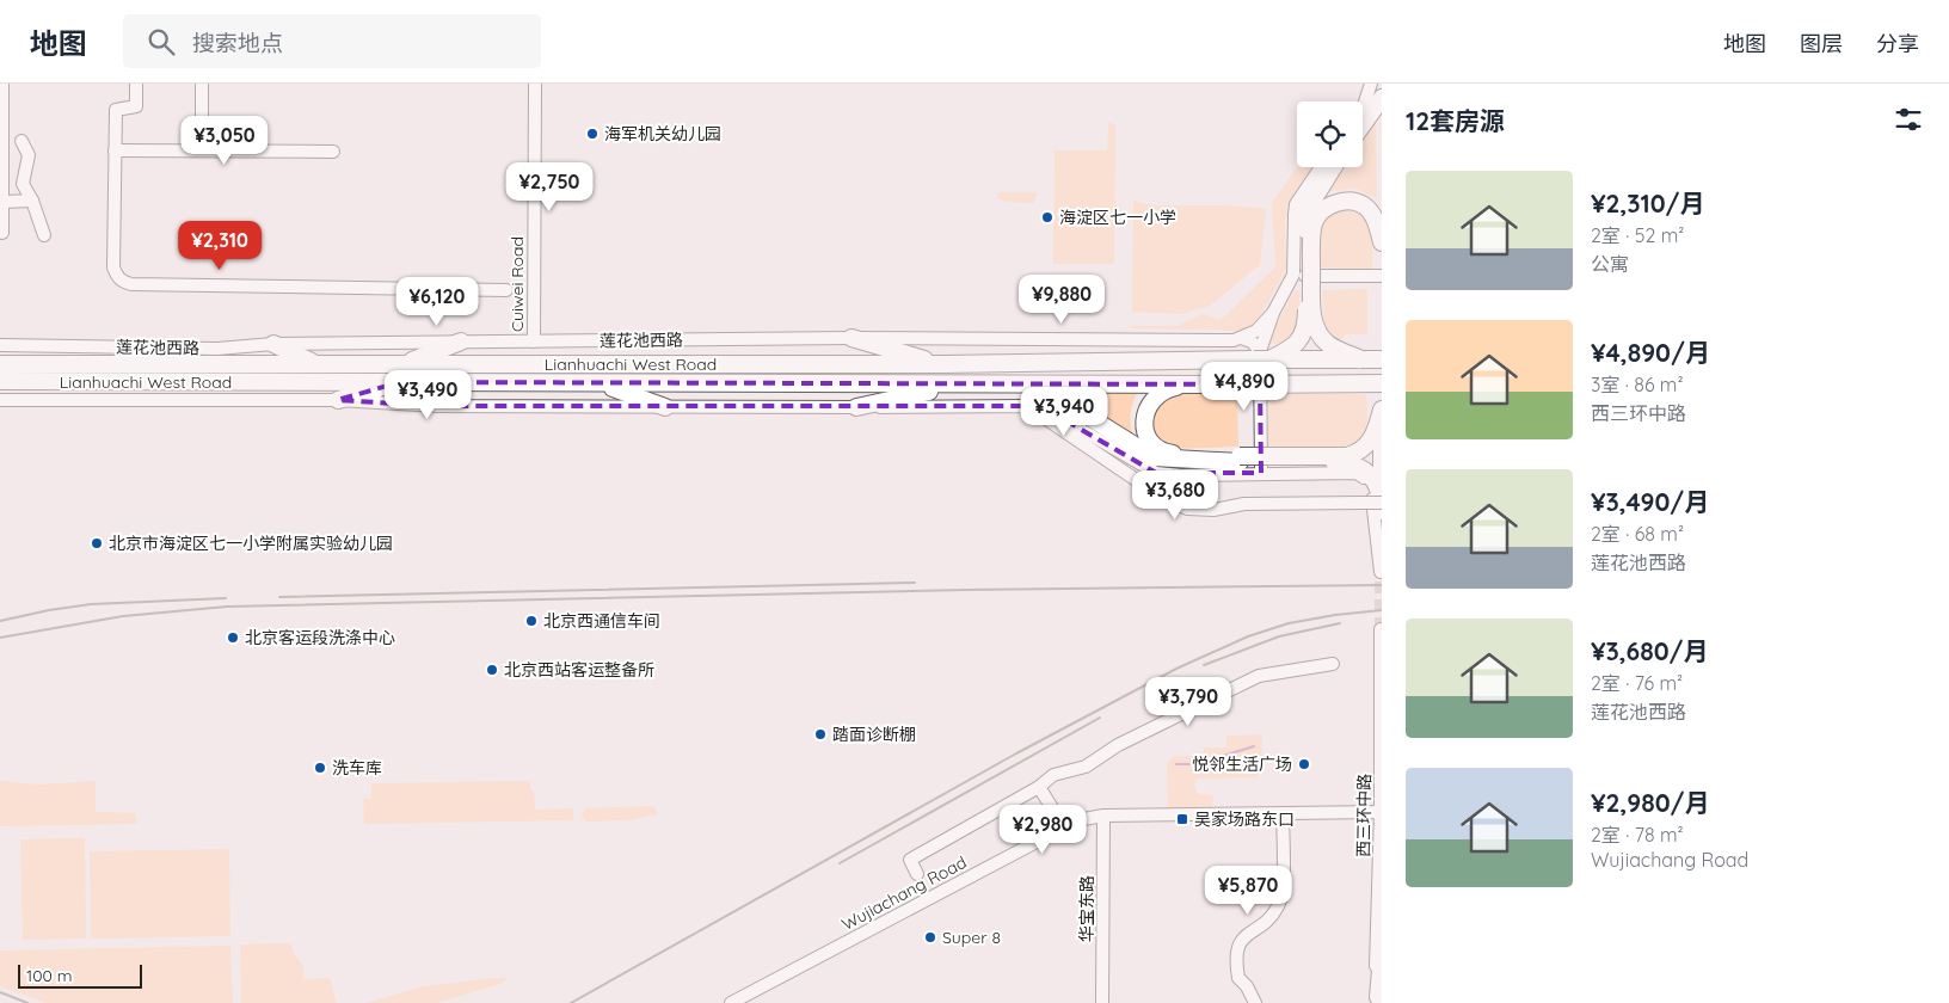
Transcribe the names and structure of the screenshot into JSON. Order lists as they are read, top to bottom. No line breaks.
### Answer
{"streets":{"highway":["Lianhuachi West Road"],"street":["Cuiwei Road","莲花池西路","西三环中路","Wujiachang Road","华宝东路"]},"crossings":[["Cuiwei Road","莲花池西路"],["西三环中路","Wujiachang Road"],["Wujiachang Road","华宝东路"]],"places":{"other":["海军机关幼儿园","海淀区七一小学","北京市海淀区七一小学附属实验幼儿园","北京西通信车间","北京客运段洗涤中心","北京西站客运整备所","踏面诊断棚","悦邻生活广场","洗车库","Super 8"],"transit":["吴家场路东口"]},"scale_bar":"100 m","page":{"header":"地图","search":"搜索地点","nav":["地图","图层","分享"],"heading":"12套房源","price":["¥3,050","¥2,750","¥2,310","¥9,880","¥6,120","¥4,890","¥3,490","¥3,940","¥3,680","¥3,790","¥2,980","¥5,870"],"list":[{"name":"¥2,310/月","note":"2室 · 52 m² · 公寓"},{"name":"¥4,890/月","note":"3室 · 86 m² · 西三环中路"},{"name":"¥3,490/月","note":"2室 · 68 m² · 莲花池西路"},{"name":"¥3,680/月","note":"2室 · 76 m² · 莲花池西路"},{"name":"¥2,980/月","note":"2室 · 78 m² · Wujiachang Road"}],"scale":"100 m"}}
